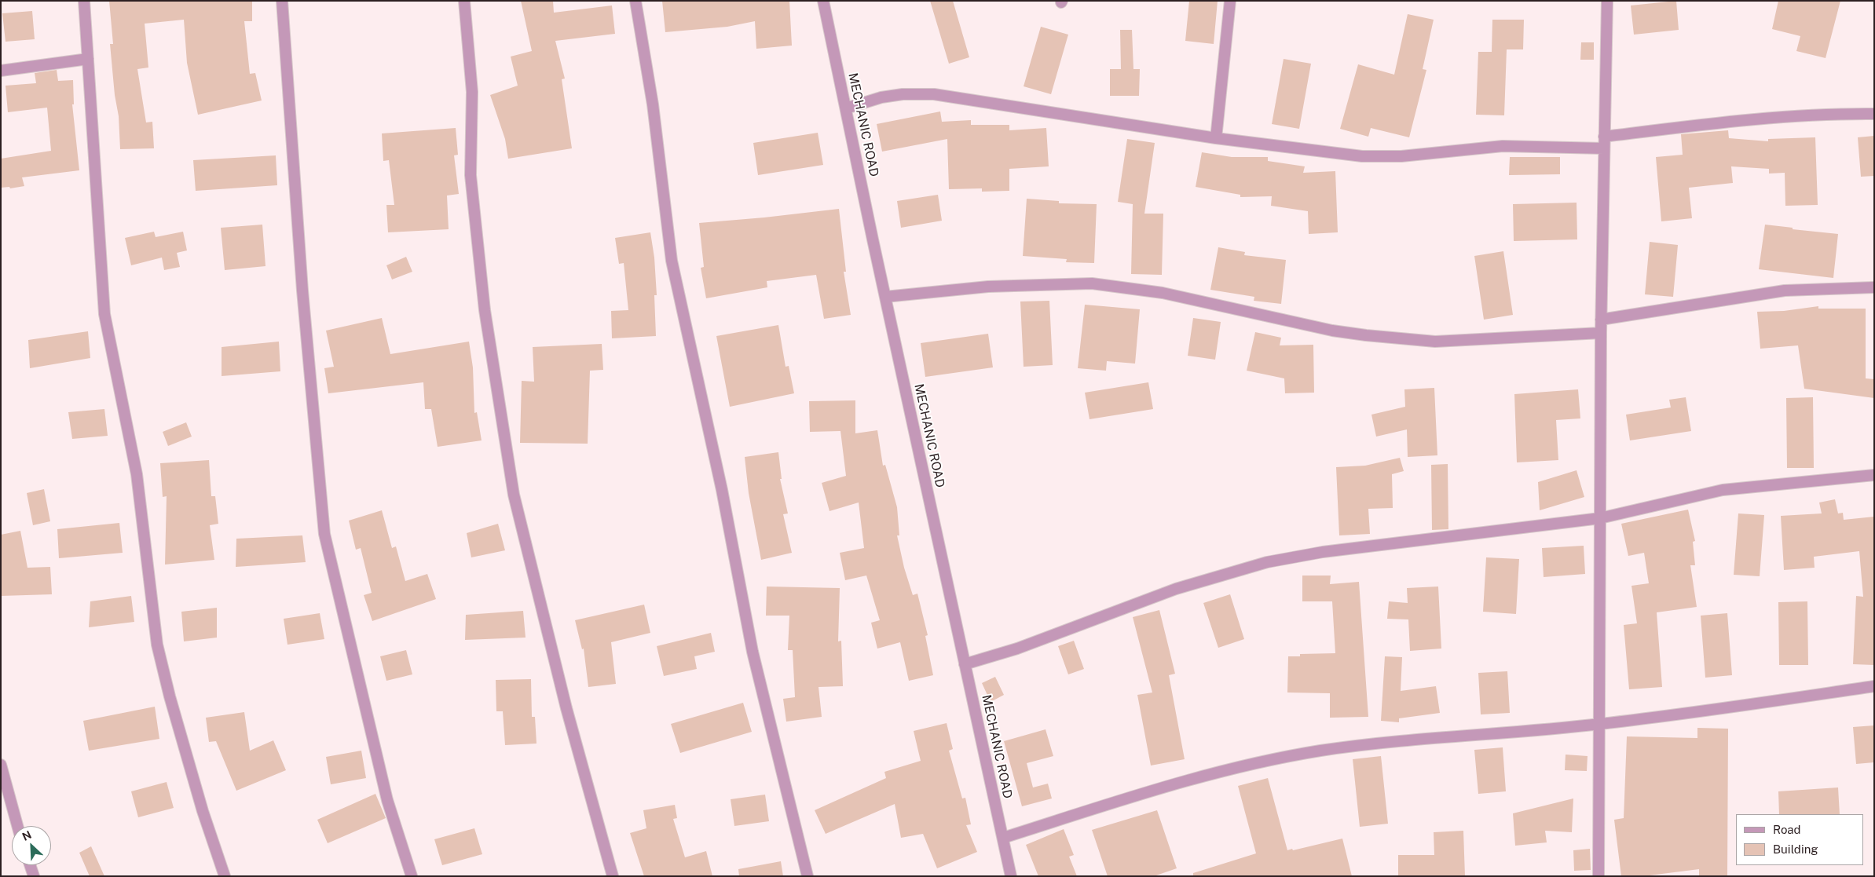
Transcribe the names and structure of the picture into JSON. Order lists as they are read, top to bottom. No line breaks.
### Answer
{"streets":{"street":["MECHANIC ROAD"]},"legend":["Road","Building"],"north":"top left"}
